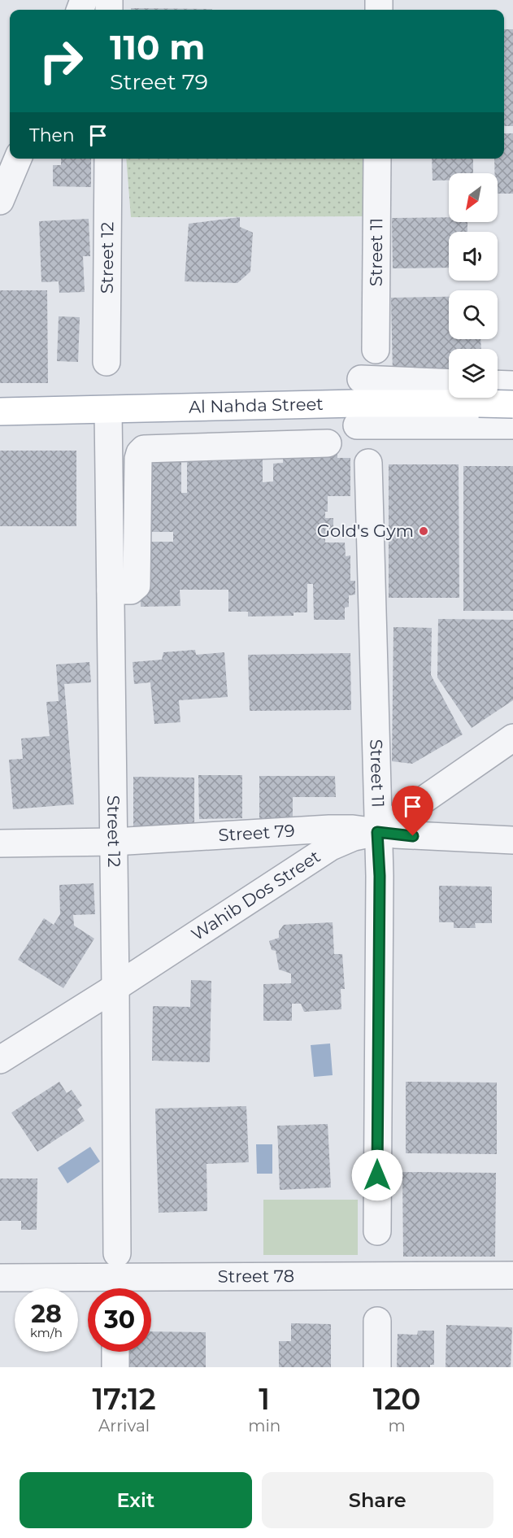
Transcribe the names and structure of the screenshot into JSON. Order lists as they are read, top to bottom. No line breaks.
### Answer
{"streets":{"main road":["Al Nahda Street"],"street":["Street 11","Street 12","Street 79","Wahib Dos Street","Street 78"]},"crossings":[["Street 11","Street 79"],["Street 11","Wahib Dos Street"],["Street 12","Al Nahda Street"],["Street 12","Street 79"],["Street 12","Wahib Dos Street"],["Street 79","Wahib Dos Street"]],"places":["Gold's Gym"],"north":"bottom left","page":{"turn":["110 m","Street 79"],"then":"Then","speed":"28 km/h","limit":"30","eta":["17:12","Arrival","1","min","120","m"],"buttons":["Exit","Share"]}}
